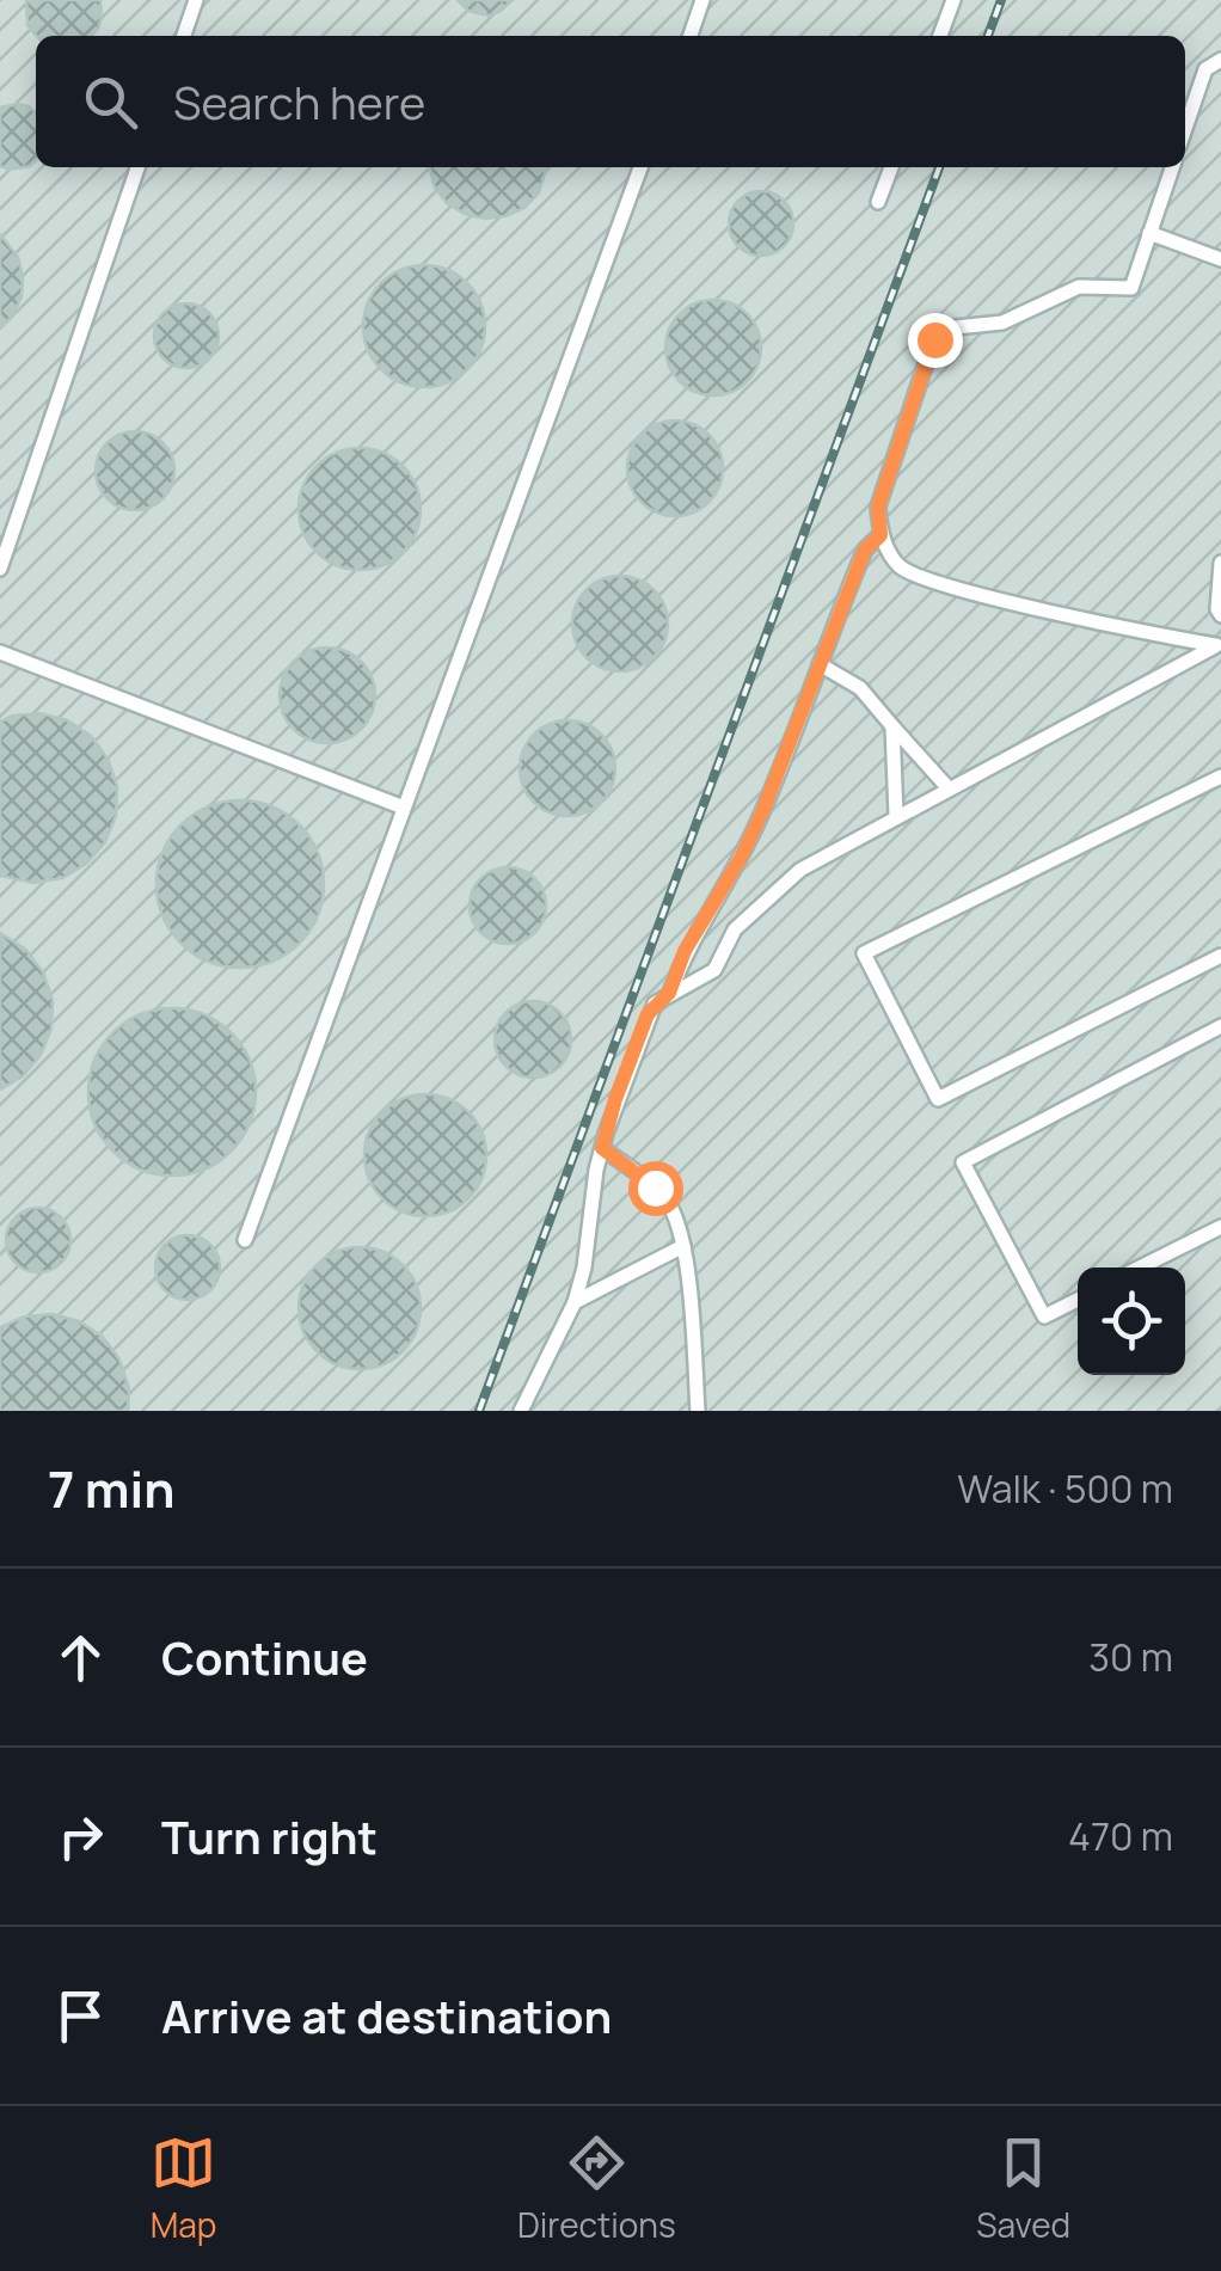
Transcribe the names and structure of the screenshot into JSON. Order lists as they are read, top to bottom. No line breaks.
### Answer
{"page":{"search":"Search here","heading":["7 min","Walk · 500 m"],"list":[["Continue","30 m"],["Turn right","470 m"],"Arrive at destination"],"nav":["Map","Directions","Saved"]}}
